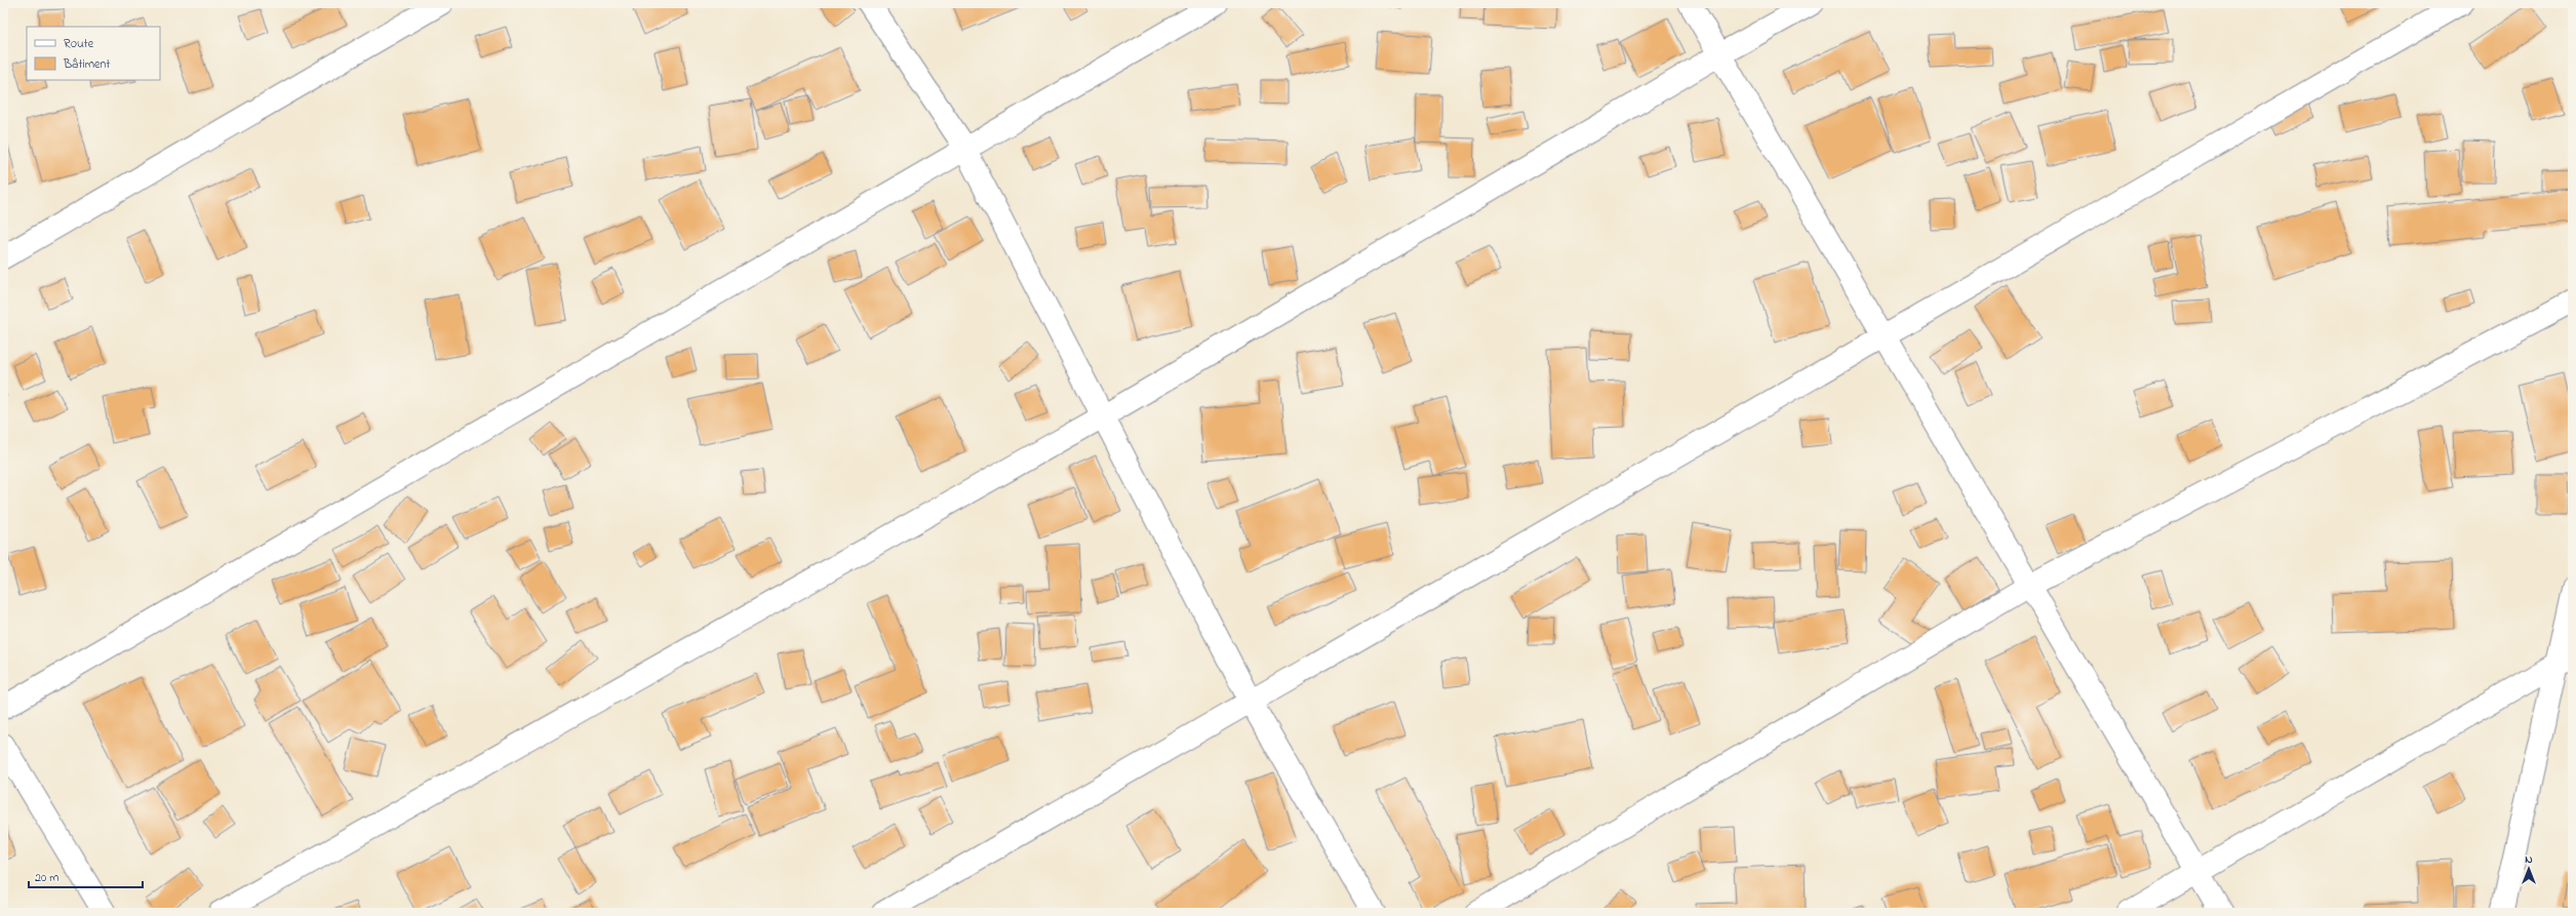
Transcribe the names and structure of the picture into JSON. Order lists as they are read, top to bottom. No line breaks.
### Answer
{"legend":["Route","Bâtiment"],"scale_bar":"20 m","north":"top"}
